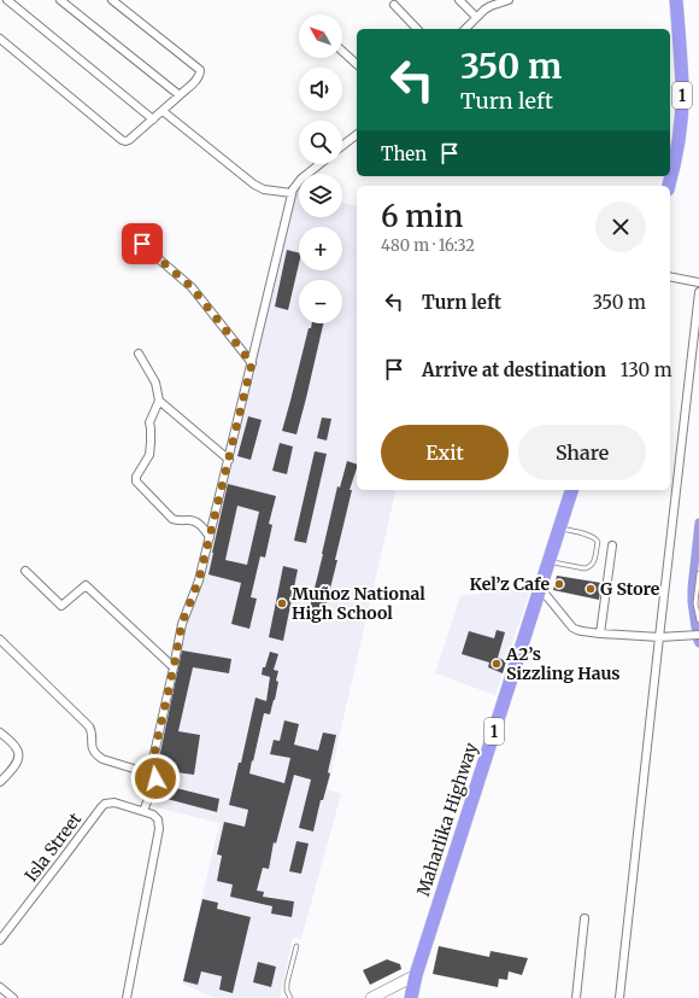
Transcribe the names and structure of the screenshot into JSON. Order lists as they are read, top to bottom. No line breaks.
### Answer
{"streets":{"highway":["1","Maharlika Highway"],"street":["Isla Street"]},"places":["Kel’z Cafe","G Store","Muñoz National High School","A2’s Sizzling Haus"],"north":"top left","page":{"map_buttons":["+","−"],"turn":["350 m","Turn left"],"then":"Then","heading":["6 min","480 m · 16:32"],"list":[{"name":"Turn left","value":"350 m"},{"name":"Arrive at destination","value":"130 m"}],"buttons":["Exit","Share"]}}
